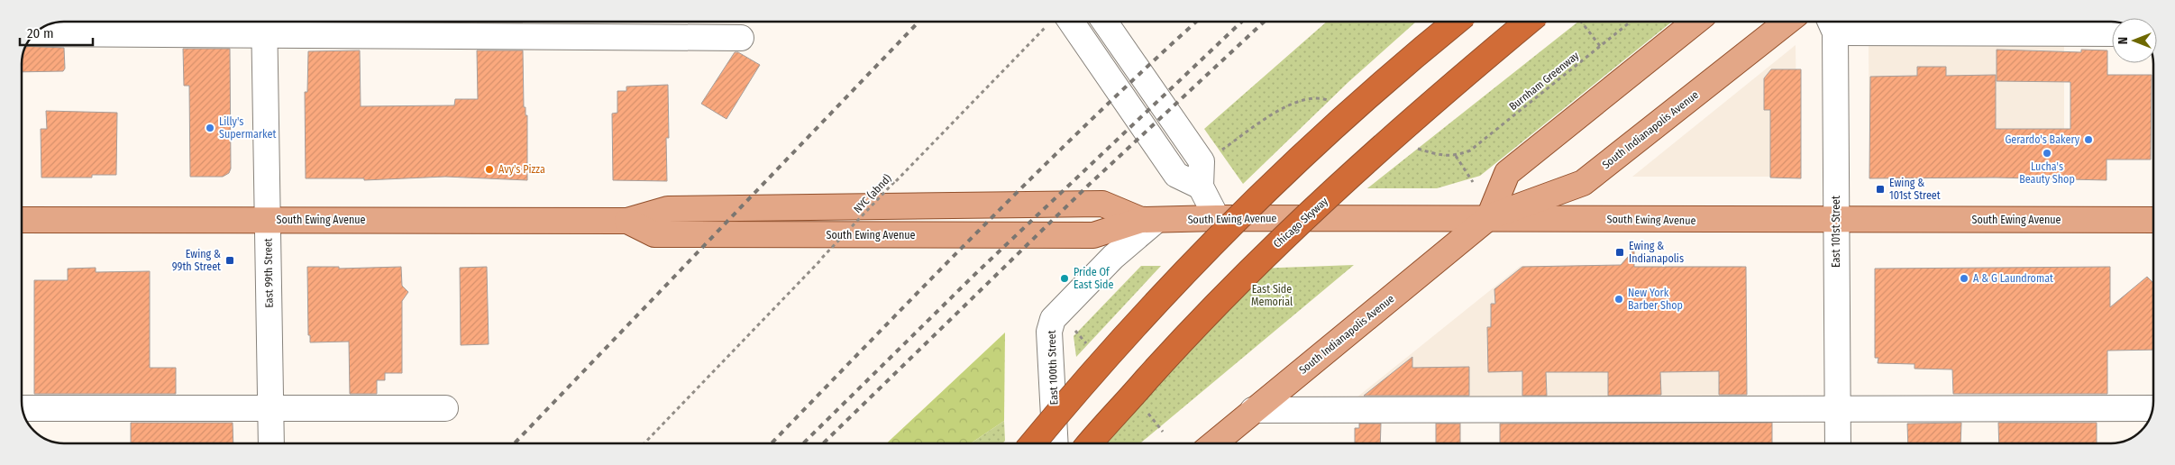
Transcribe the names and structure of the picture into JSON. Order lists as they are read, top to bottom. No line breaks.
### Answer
{"streets":{"highway":["Chicago Skyway"],"main road":["South Indianapolis Avenue","South Ewing Avenue"],"street":["East 101st Street","East 99th Street","East 100th Street"],"path":["Burnham Greenway","NYC (abnd)"]},"crossings":[["South Indianapolis Avenue","South Ewing Avenue"],["South Ewing Avenue","East 101st Street"],["South Ewing Avenue","East 99th Street"],["South Ewing Avenue","East 100th Street"]],"parks":["East Side Memorial"],"places":{"other":["Lilly's Supermarket","Gerardo's Bakery","Lucha's Beauty Shop","Avy's Pizza","Pride Of East Side","A & G Laundromat","New York Barber Shop"],"transit":["Ewing & 101st Street","Ewing & Indianapolis","Ewing & 99th Street"]},"scale_bar":"20 m","north":"left"}
